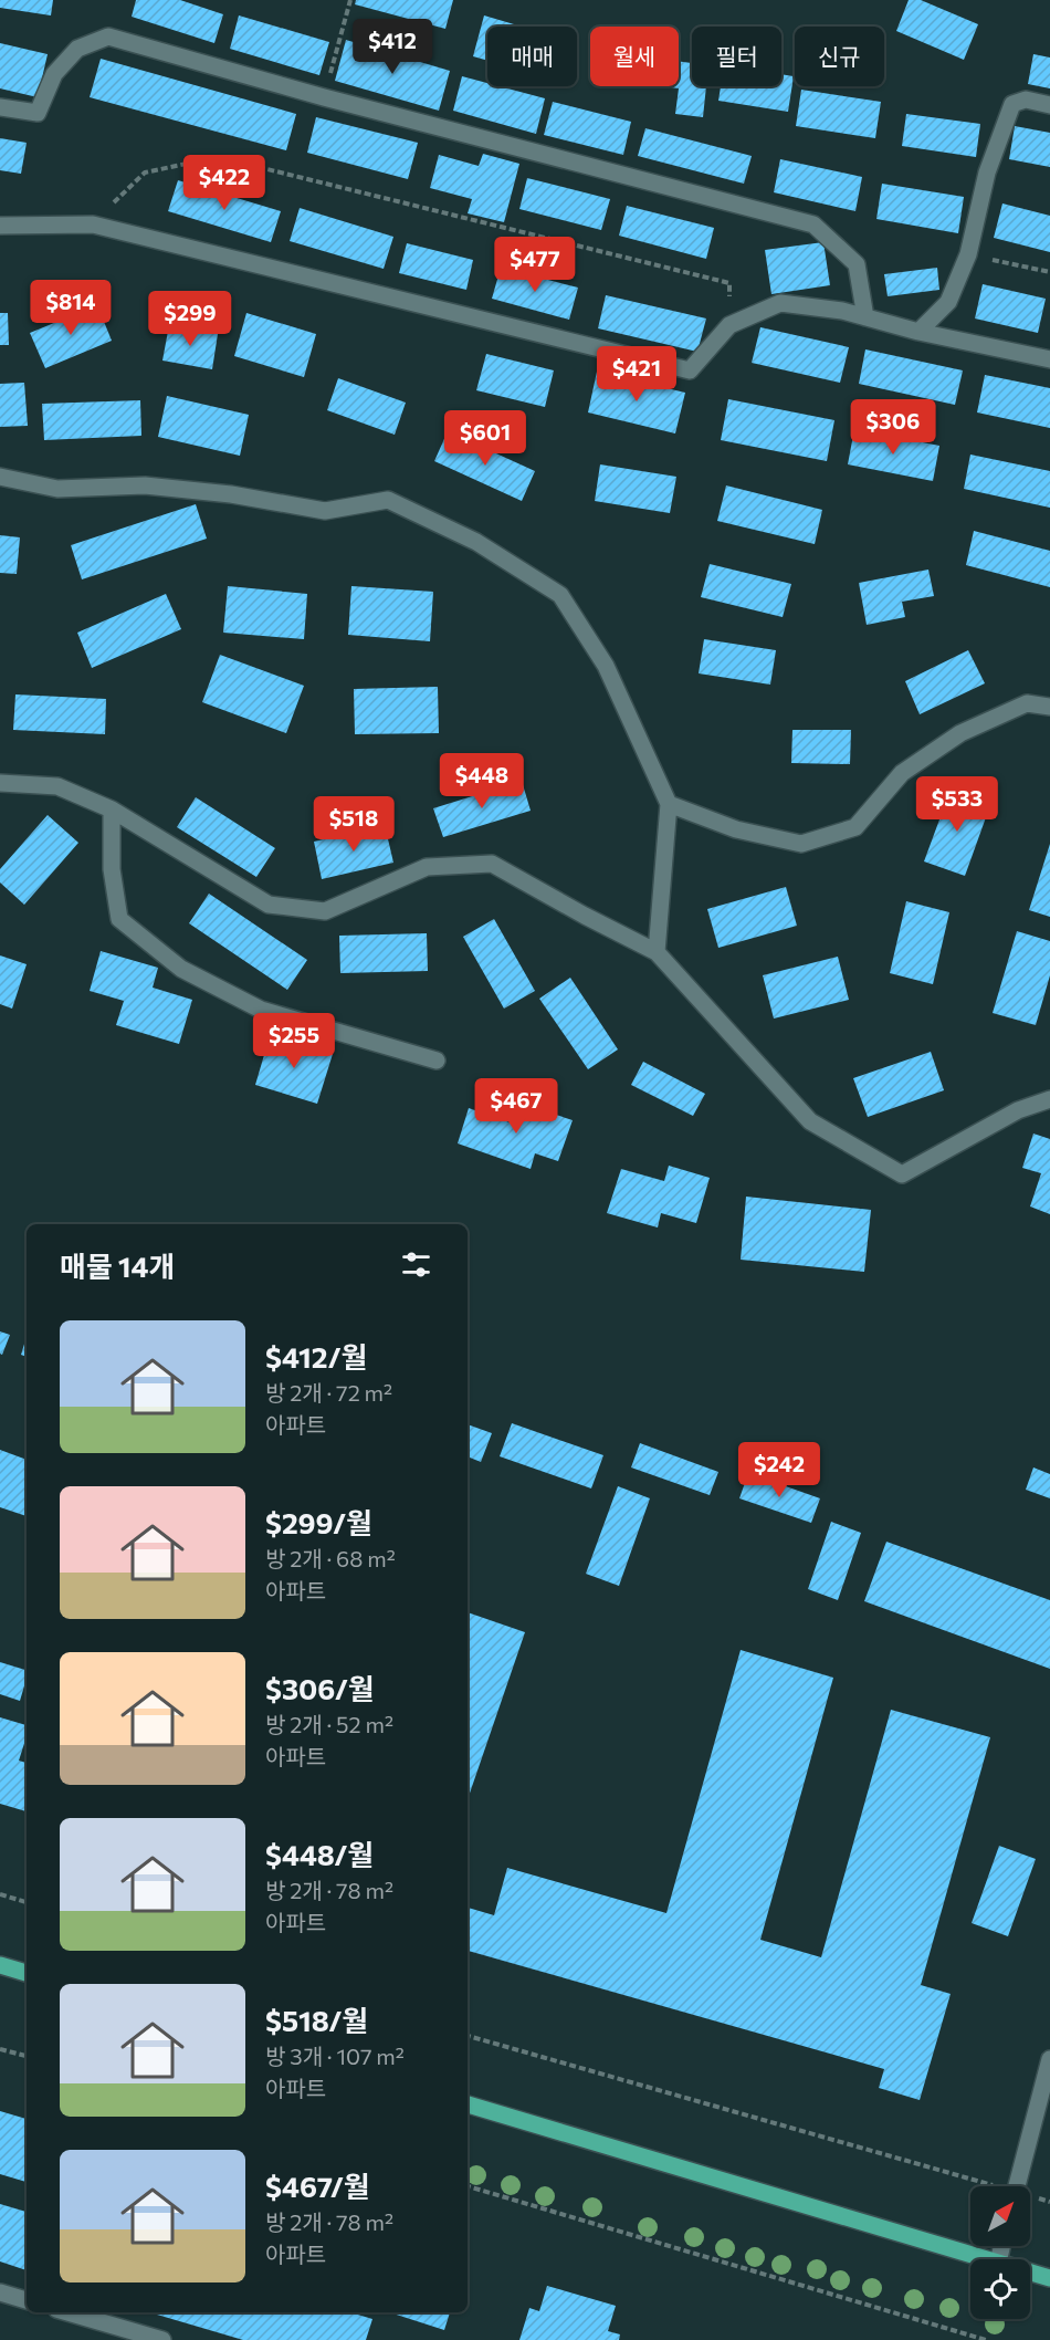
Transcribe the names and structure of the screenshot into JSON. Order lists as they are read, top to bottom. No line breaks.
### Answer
{"north":"top right","page":{"price":["$412","$422","$477","$814","$299","$421","$306","$601","$448","$533","$518","$255","$467","$242"],"chip":["매매","월세","필터","신규"],"heading":"매물 14개","list":[{"name":"$412/월","note":"방 2개 · 72 m² · 아파트"},{"name":"$299/월","note":"방 2개 · 68 m² · 아파트"},{"name":"$306/월","note":"방 2개 · 52 m² · 아파트"},{"name":"$448/월","note":"방 2개 · 78 m² · 아파트"},{"name":"$518/월","note":"방 3개 · 107 m² · 아파트"},{"name":"$467/월","note":"방 2개 · 78 m² · 아파트"}]}}
